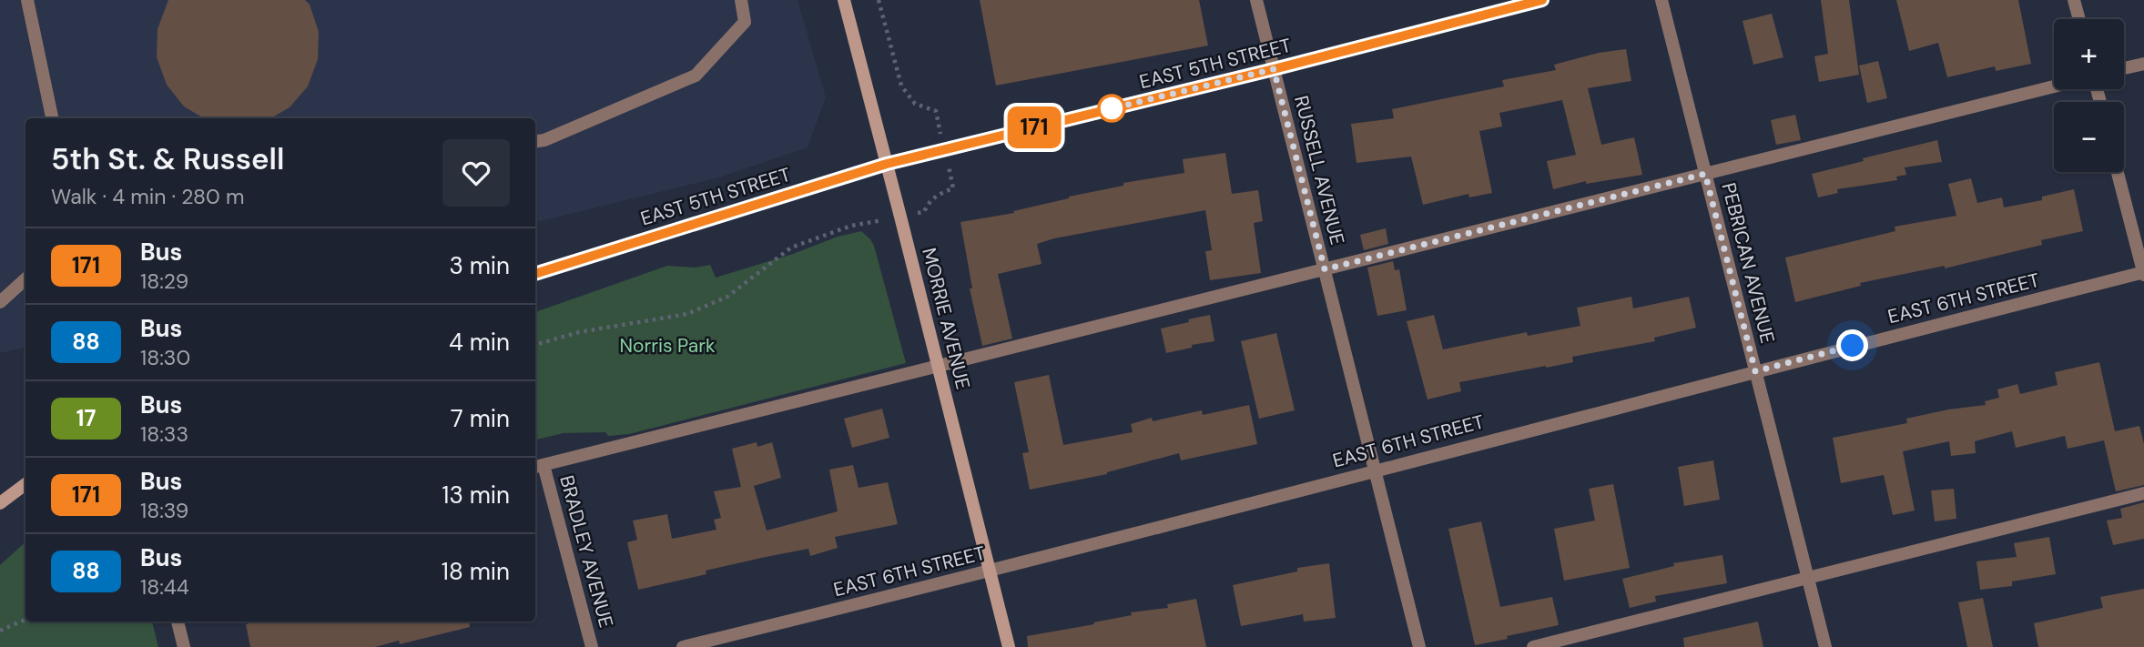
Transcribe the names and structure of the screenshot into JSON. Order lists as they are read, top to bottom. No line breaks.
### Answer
{"streets":{"street":["EAST 5TH STREET","RUSSELL AVENUE","PEBRICAN AVENUE","EAST 6TH STREET","MORRIE AVENUE","BRADLEY AVENUE"]},"crossings":[["EAST 5TH STREET","RUSSELL AVENUE"],["EAST 5TH STREET","MORRIE AVENUE"],["RUSSELL AVENUE","EAST 6TH STREET"],["PEBRICAN AVENUE","EAST 6TH STREET"],["EAST 6TH STREET","MORRIE AVENUE"]],"parks":["Norris Park"],"lines":["bus line 171"],"page":{"on_map":"171","map_buttons":["+","−"],"heading":["5th St. & Russell","Walk · 4 min · 280 m"],"list":[{"mark":"171","name":"Bus","note":"18:29","value":"3 min"},{"mark":"88","name":"Bus","note":"18:30","value":"4 min"},{"mark":"17","name":"Bus","note":"18:33","value":"7 min"},{"mark":"171","name":"Bus","note":"18:39","value":"13 min"},{"mark":"88","name":"Bus","note":"18:44","value":"18 min"}]}}
